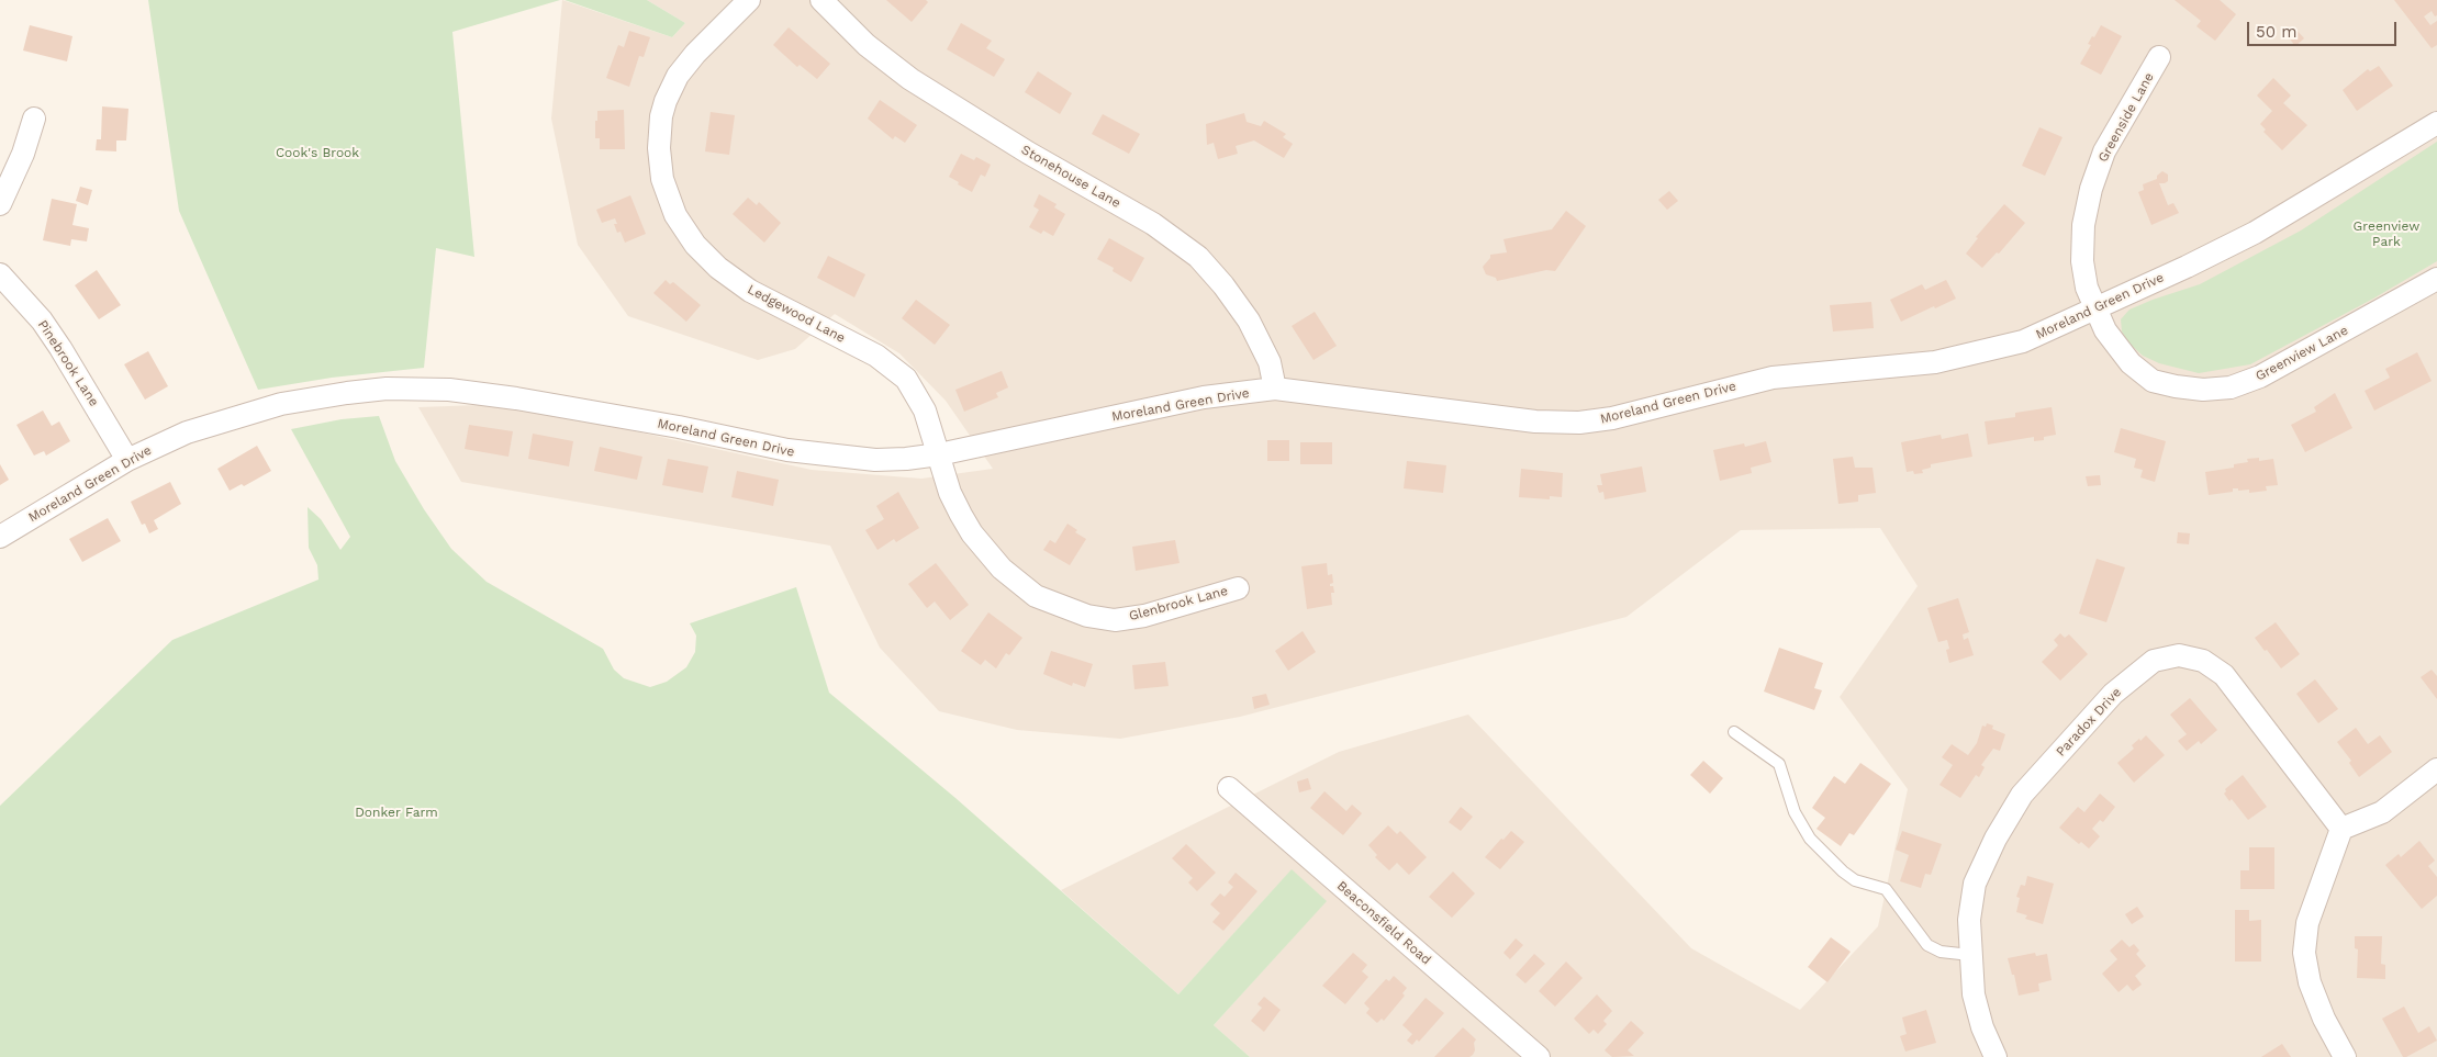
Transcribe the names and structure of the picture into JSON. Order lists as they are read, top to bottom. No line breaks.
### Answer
{"streets":{"street":["Greenside Lane","Stonehouse Lane","Moreland Green Drive","Ledgewood Lane","Greenview Lane","Pinebrook Lane","Glenbrook Lane","Paradox Drive","Beaconsfield Road"]},"crossings":[["Greenside Lane","Moreland Green Drive"],["Greenside Lane","Greenview Lane"],["Stonehouse Lane","Moreland Green Drive"],["Moreland Green Drive","Ledgewood Lane"],["Moreland Green Drive","Greenview Lane"],["Moreland Green Drive","Pinebrook Lane"],["Moreland Green Drive","Glenbrook Lane"],["Ledgewood Lane","Glenbrook Lane"]],"parks":["Cook's Brook","Greenview Park","Donker Farm"],"scale_bar":"50 m"}
